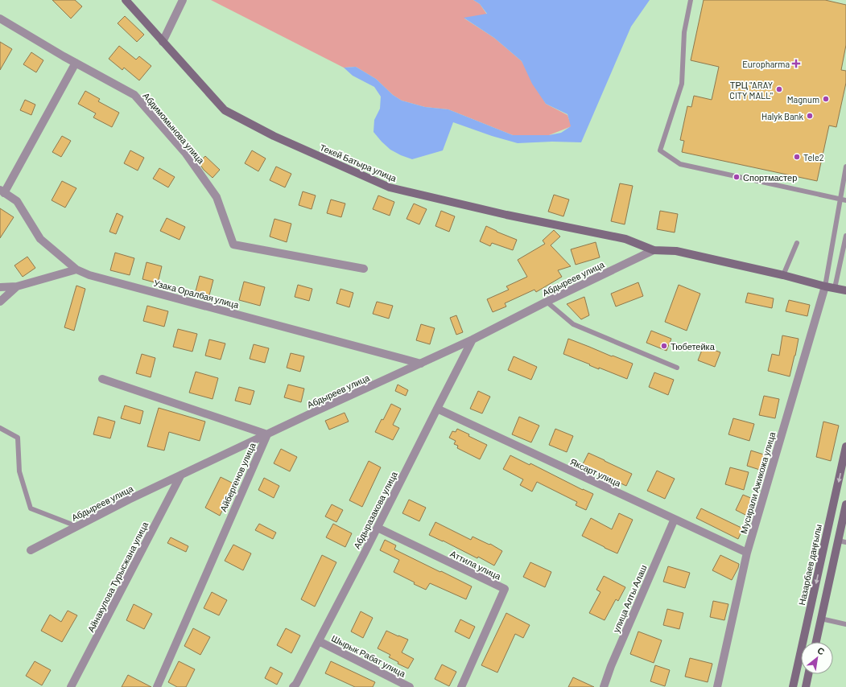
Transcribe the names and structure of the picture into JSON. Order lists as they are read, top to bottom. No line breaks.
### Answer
{"streets":{"street":["Абдимомынова улица","Текей Батыра улица","Абдыреев улица","Узака Оралбая улица","Яксарт улица","Айбергенов улица","Мусирали Ажикожа улица","Абдыразакова улица","Аттила улица","Назарбаев даңғылы","Айнакулова Турысжана улица","улица Алты Алаш","Шырык Рабат улица"]},"crossings":[["Текей Батыра улица","Абдыреев улица"],["Текей Батыра улица","Мусирали Ажикожа улица"],["Абдыреев улица","Узака Оралбая улица"],["Абдыреев улица","Айбергенов улица"],["Абдыреев улица","Абдыразакова улица"],["Абдыреев улица","Айнакулова Турысжана улица"],["Яксарт улица","Мусирали Ажикожа улица"],["Яксарт улица","Абдыразакова улица"],["Яксарт улица","улица Алты Алаш"],["Абдыразакова улица","Аттила улица"],["Абдыразакова улица","Шырык Рабат улица"]],"places":{"health":["Europharma"],"other":["ТРЦ \"ARAY CITY MALL\"","Magnum","Halyk Bank","Tele2","Спортмастер","Тюбетейка"]},"north":"top right"}
